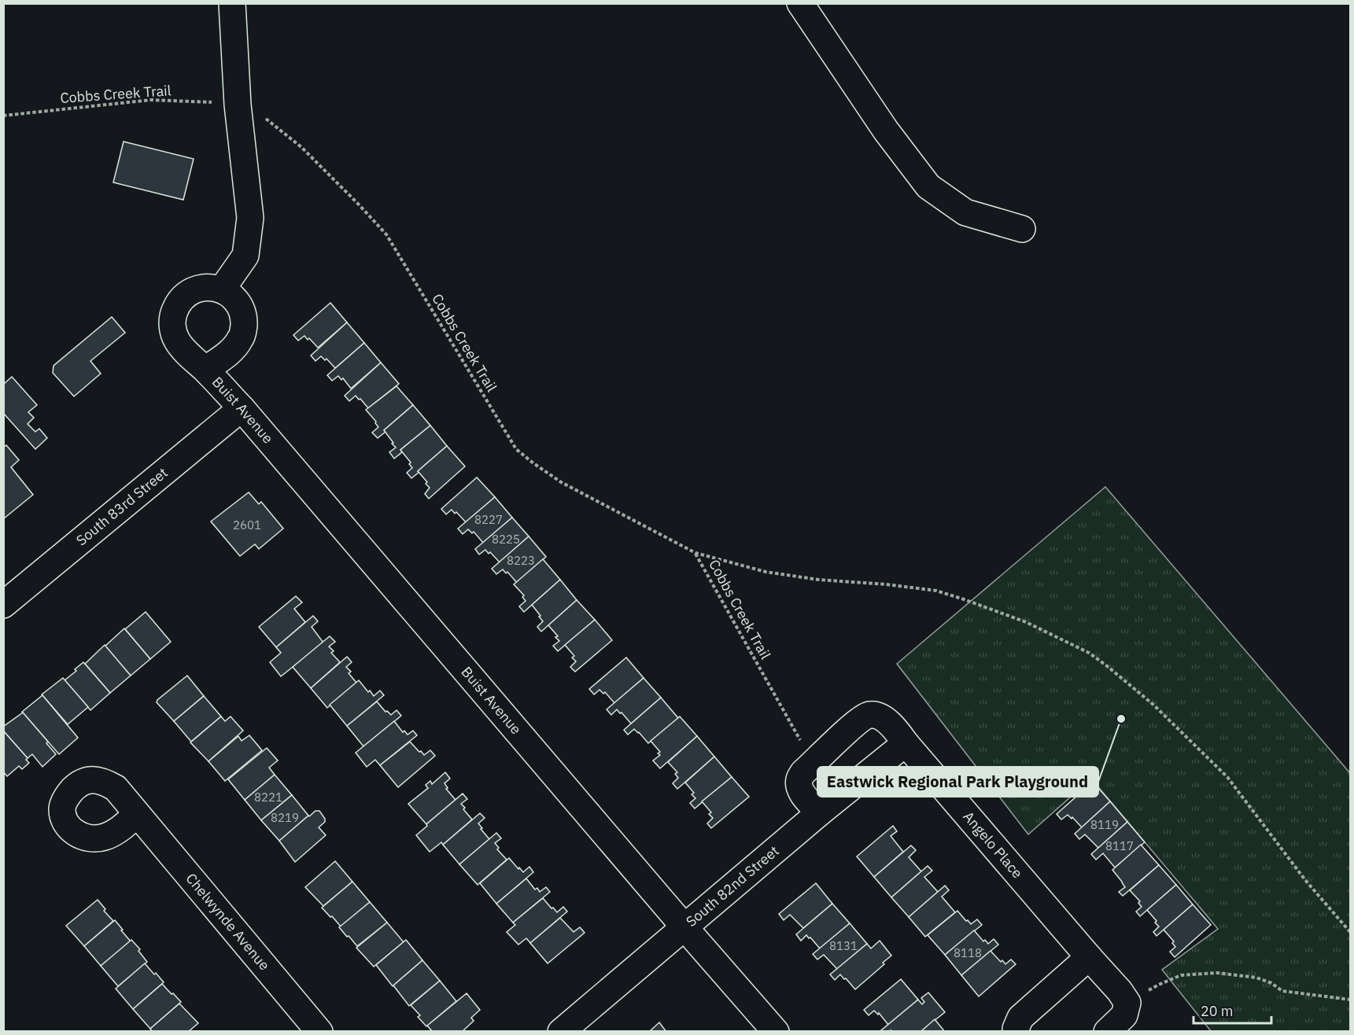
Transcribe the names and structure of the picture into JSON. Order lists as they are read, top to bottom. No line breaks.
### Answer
{"streets":{"street":["Buist Avenue","South 83rd Street","Angelo Place","South 82nd Street","Chelwynde Avenue"],"path":["Cobbs Creek Trail"]},"crossings":[["Cobbs Creek Trail","Angelo Place"],["Buist Avenue","South 83rd Street"],["Buist Avenue","South 82nd Street"],["Angelo Place","South 82nd Street"]],"places":["Eastwick Regional Park Playground"],"house_numbers":["8227","2601","8225","8223","8221","8219","8119","8117","8131","8118"],"scale_bar":"20 m"}
